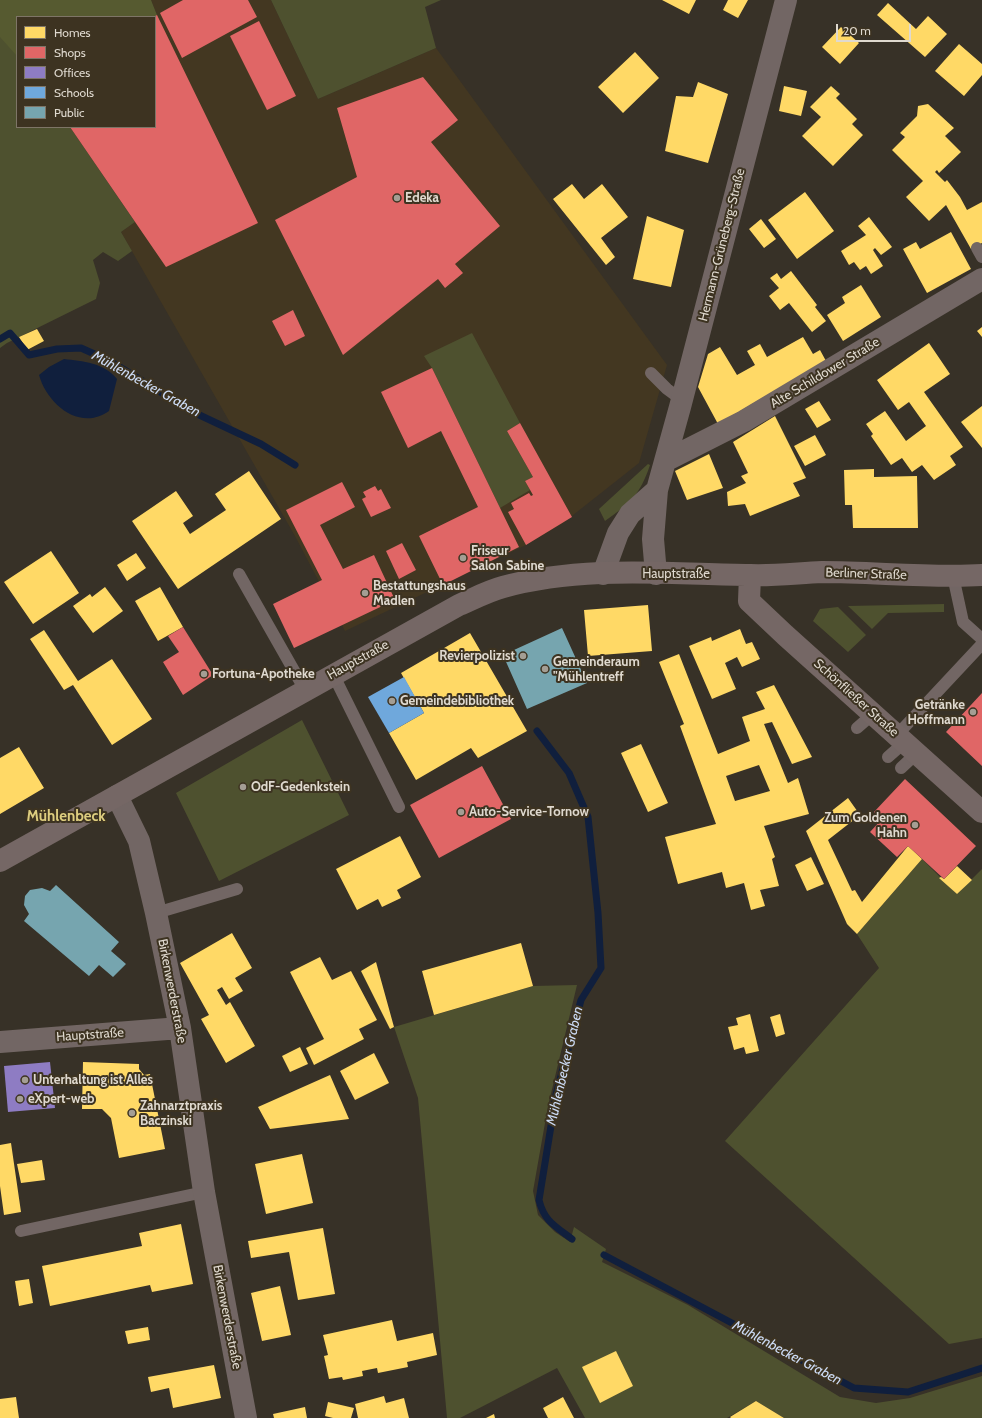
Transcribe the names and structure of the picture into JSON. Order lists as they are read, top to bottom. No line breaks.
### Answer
{"streets":{"main road":["Hauptstraße","Berliner Straße","Schönfließer Straße"],"street":["Hermann-Grüneberg-Straße","Alte Schildower Straße","Birkenwerderstraße"]},"crossings":[["Hermann-Grüneberg-Straße","Alte Schildower Straße"],["Hermann-Grüneberg-Straße","Hauptstraße"],["Hauptstraße","Berliner Straße"],["Hauptstraße","Schönfließer Straße"],["Hauptstraße","Birkenwerderstraße"],["Berliner Straße","Schönfließer Straße"]],"districts":["Mühlenbeck"],"water":["Mühlenbecker Graben"],"places":["Edeka","Friseur Salon Sabine","Bestattungshaus Madlen","Revierpolizist","Gemeinderaum \"Mühlentreff","Fortuna-Apotheke","Gemeindebibliothek","Getränke Hoffmann","OdF-Gedenkstein","Auto-Service-Tornow","Zum Goldenen Hahn","Unterhaltung ist Alles","eXpert-web","Zahnarztpraxis Baczinski"],"legend":["Homes","Shops","Offices","Schools","Public"],"scale_bar":"20 m"}
